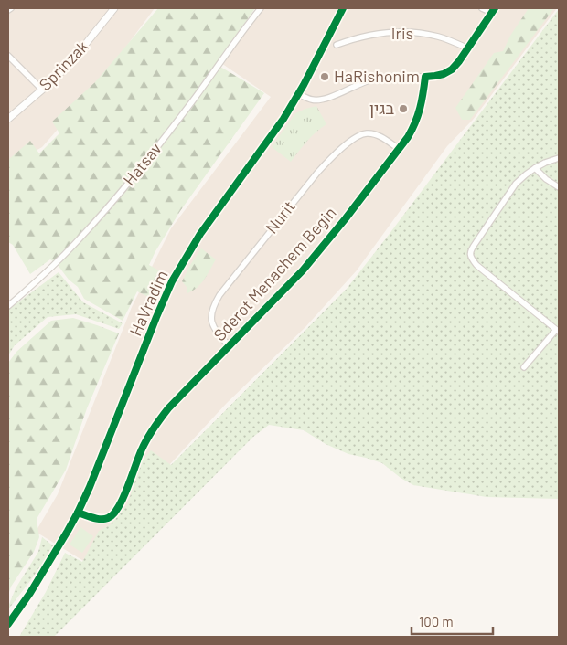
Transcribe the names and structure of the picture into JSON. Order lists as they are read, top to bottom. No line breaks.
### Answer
{"streets":{"street":["Iris","Sprinzak","Hatsav","Nurit","Sderot Menachem Begin","HaVradim"]},"crossings":[["Nurit","Sderot Menachem Begin"],["Sderot Menachem Begin","HaVradim"]],"places":["HaRishonim","בגין"],"scale_bar":"100 m"}
